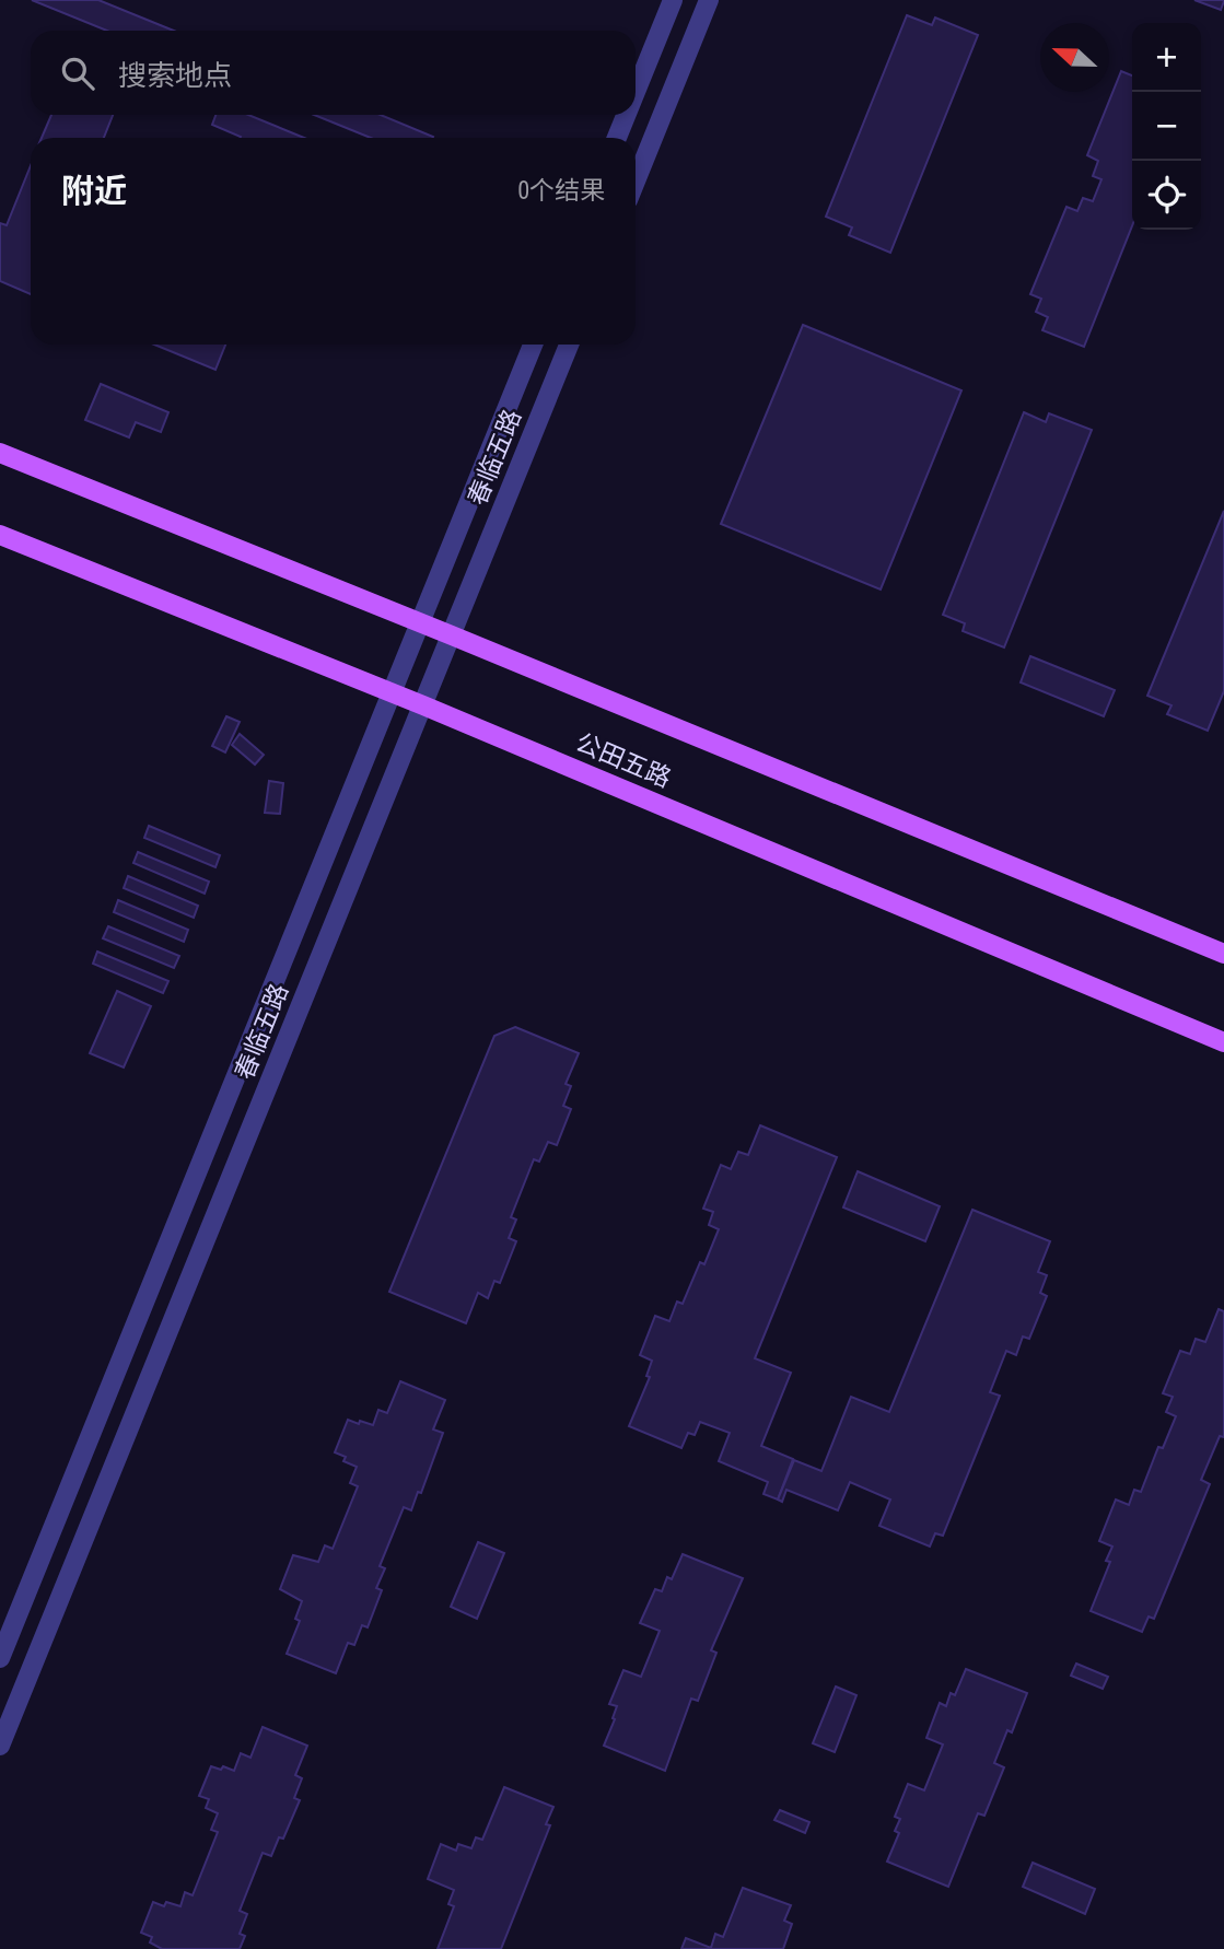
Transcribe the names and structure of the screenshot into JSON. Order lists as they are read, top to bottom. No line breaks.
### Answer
{"streets":{"main road":["公田五路"],"street":["春临五路"]},"crossings":[["春临五路","公田五路"]],"north":"left","page":{"map_buttons":["+","−"],"search":"搜索地点","heading":["附近","0个结果"]}}
